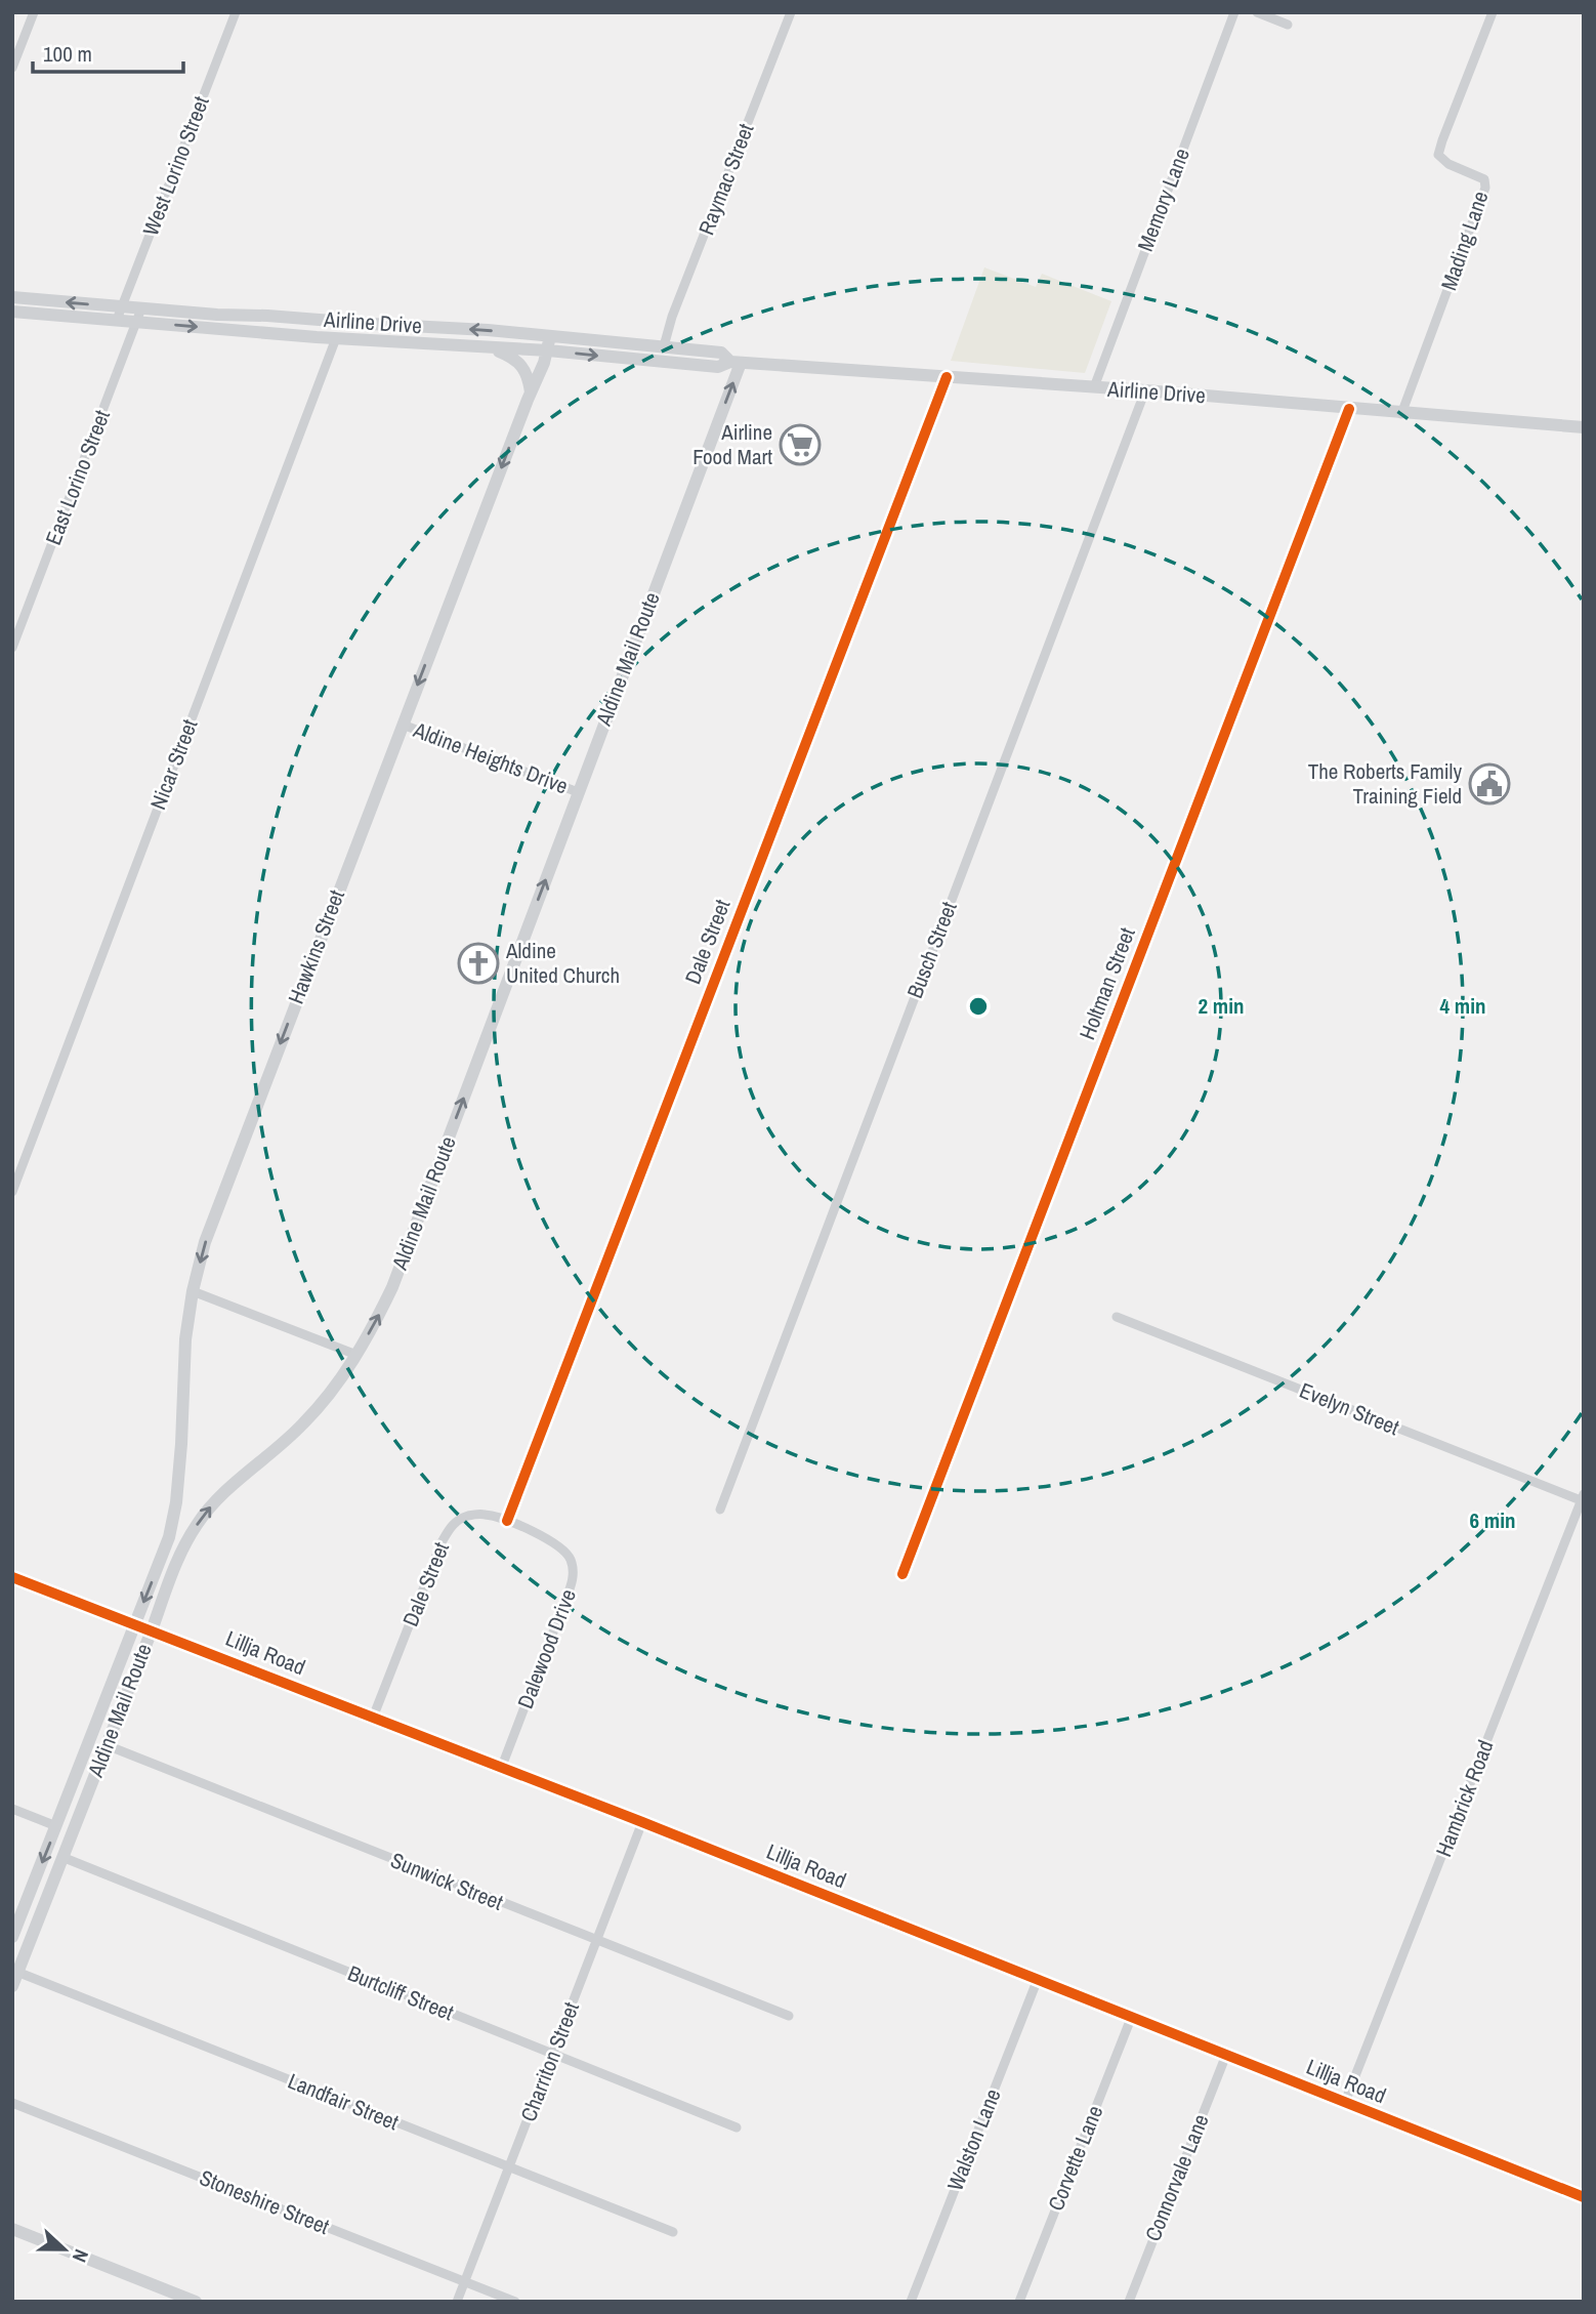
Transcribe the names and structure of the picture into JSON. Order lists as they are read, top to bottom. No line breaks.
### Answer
{"streets":{"main road":["Airline Drive","Aldine Mail Route","Hawkins Street","Lillja Road"],"street":["West Lorino Street","Raymac Street","Memory Lane","Mading Lane","East Lorino Street","Aldine Heights Drive","Nicar Street","Dale Street","Busch Street","Holtman Street","Evelyn Street","Dalewood Drive","Hambrick Road","Sunwick Street","Burtcliff Street","Charriton Street","Landfair Street","Walston Lane","Corvette Lane","Connorvale Lane","Stoneshire Street"]},"crossings":[["West Lorino Street","Airline Drive"],["Raymac Street","Airline Drive"],["Memory Lane","Airline Drive"],["Mading Lane","Airline Drive"],["Airline Drive","East Lorino Street"],["Airline Drive","Aldine Mail Route"],["Airline Drive","Nicar Street"],["Airline Drive","Dale Street"],["Airline Drive","Hawkins Street"],["Airline Drive","Busch Street"],["Airline Drive","Holtman Street"],["Aldine Mail Route","Aldine Heights Drive"],["Aldine Mail Route","Hawkins Street"],["Aldine Mail Route","Lillja Road"],["Aldine Mail Route","Sunwick Street"],["Aldine Mail Route","Burtcliff Street"],["Aldine Mail Route","Landfair Street"],["Aldine Heights Drive","Hawkins Street"],["Dale Street","Dalewood Drive"],["Dale Street","Lillja Road"],["Evelyn Street","Hambrick Road"],["Dalewood Drive","Lillja Road"],["Lillja Road","Hambrick Road"],["Lillja Road","Charriton Street"],["Lillja Road","Walston Lane"],["Lillja Road","Corvette Lane"],["Lillja Road","Connorvale Lane"],["Sunwick Street","Charriton Street"],["Burtcliff Street","Charriton Street"],["Charriton Street","Landfair Street"],["Charriton Street","Stoneshire Street"]],"one_way":["Hawkins Street"],"places":{"supermarket":["Airline Food Mart"],"public building":["The Roberts Family Training Field"],"church":["Aldine United Church"]},"scale_bar":"100 m","north":"right","rings":["2 min","4 min","6 min"]}
